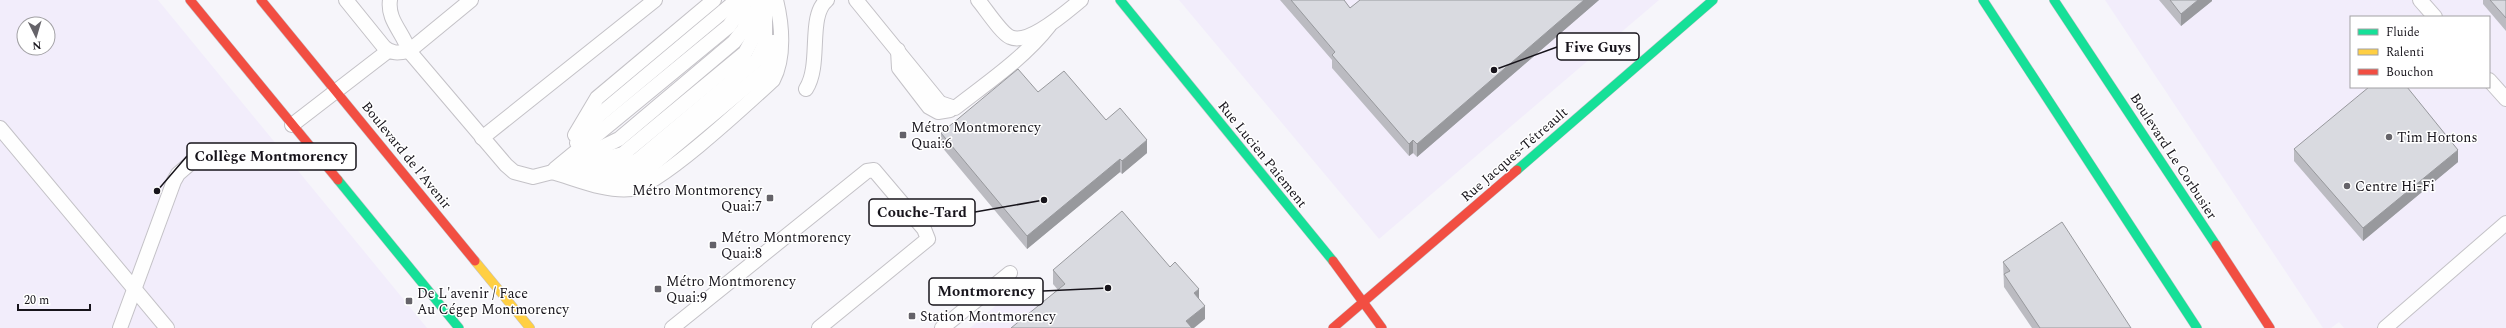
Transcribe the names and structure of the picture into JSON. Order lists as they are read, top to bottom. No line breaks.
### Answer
{"streets":{"street":["Rue Lucien Paiement","Rue Jacques-Tétreault","Boulevard de l'Avenir","Boulevard Le Corbusier"]},"crossings":[["Rue Lucien Paiement","Rue Jacques-Tétreault"]],"places":{"other":["Five Guys","Tim Hortons","Centre Hi-Fi","Collège Montmorency","Couche-Tard","Montmorency"],"transit":["Métro Montmorency Quai:6","Métro Montmorency Quai:7","Métro Montmorency Quai:8","Métro Montmorency Quai:9","De L'avenir / Face Au Cégep Montmorency","Station Montmorency"]},"legend":["Fluide","Ralenti","Bouchon"],"scale_bar":"20 m","north":"bottom"}
